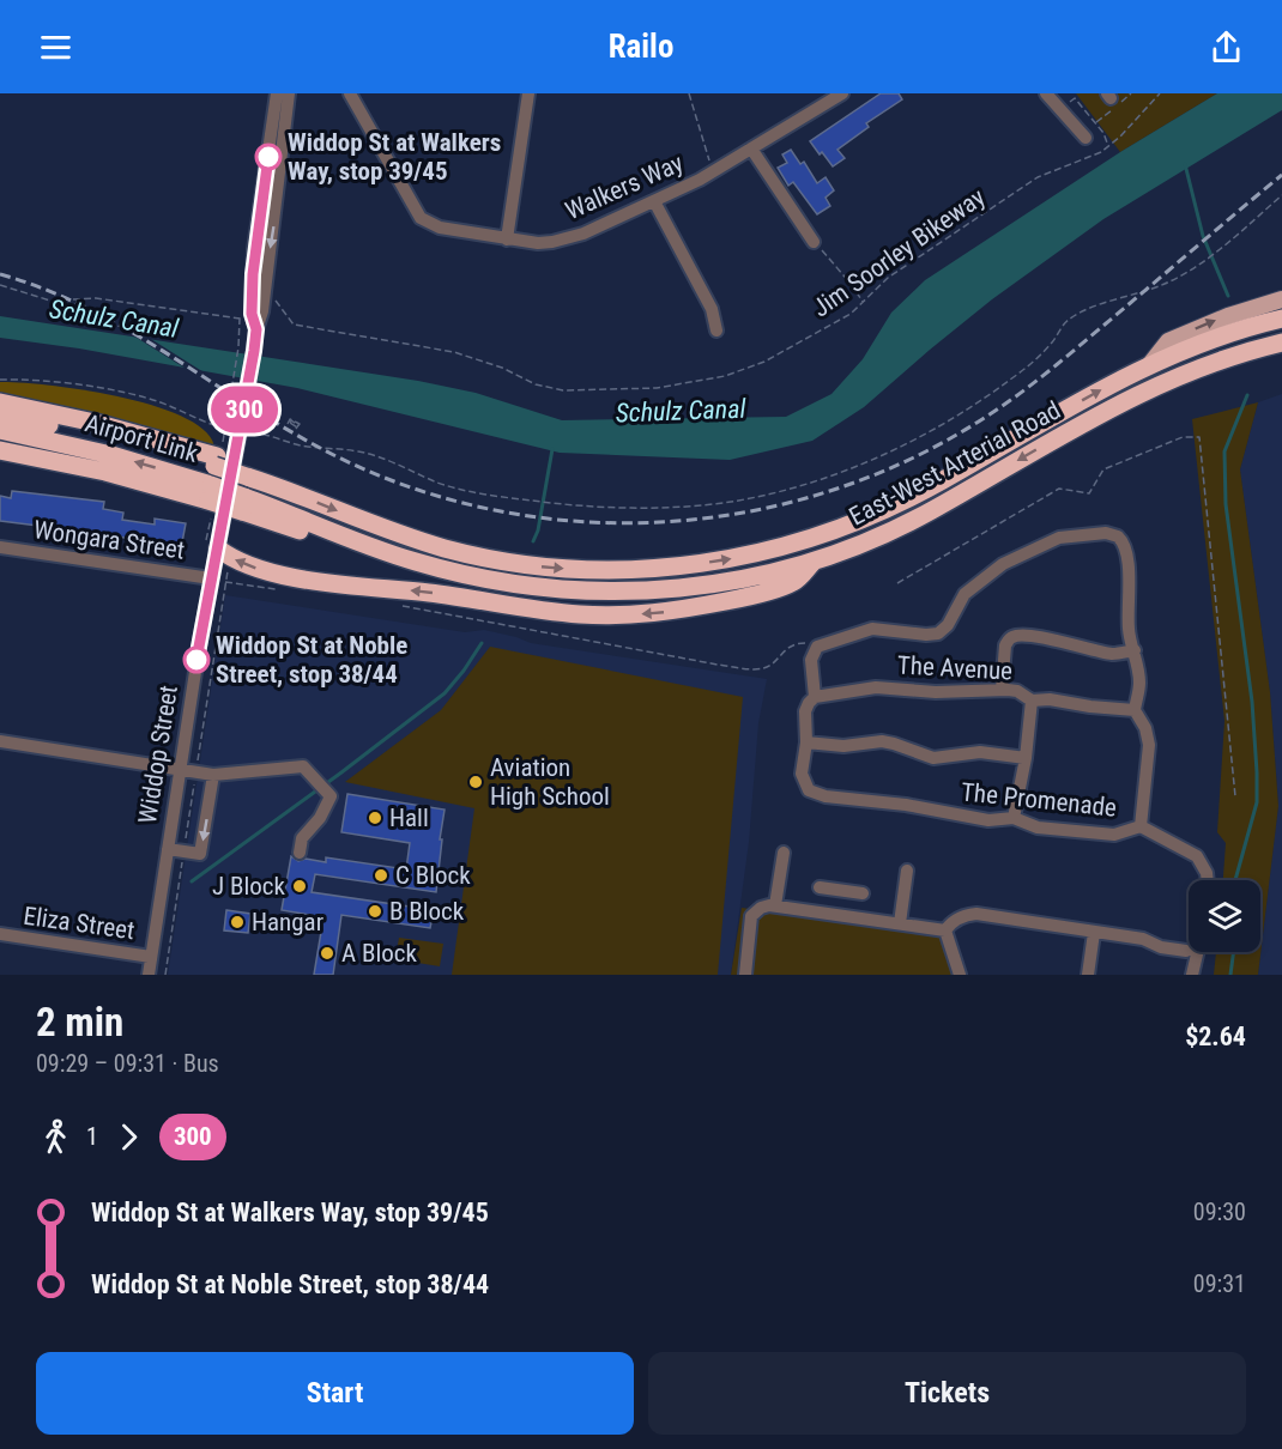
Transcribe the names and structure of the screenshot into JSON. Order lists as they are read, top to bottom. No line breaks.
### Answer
{"streets":{"highway":["Airport Link","East-West Arterial Road"],"street":["Walkers Way","Wongara Street","The Avenue","Widdop Street","The Promenade","Eliza Street"],"path":["Jim Soorley Bikeway"]},"crossings":[["Airport Link","East-West Arterial Road"],["Wongara Street","Widdop Street"],["The Avenue","The Promenade"],["Widdop Street","Eliza Street"]],"water":["Schulz Canal"],"places":["Widdop St at Walkers Way, stop 39/45","Widdop St at Noble Street, stop 38/44","Aviation High School","Hall","C Block","J Block","B Block","Hangar","A Block"],"lines":["bus line 300"],"page":{"header":"Railo","on_map":"300","heading":["2 min","09:29 – 09:31 · Bus","$2.64"],"legs":["1","300"],"list":[{"name":"Widdop St at Walkers Way, stop 39/45","value":"09:30"},{"name":"Widdop St at Noble Street, stop 38/44","value":"09:31"}],"buttons":["Start","Tickets"]}}
